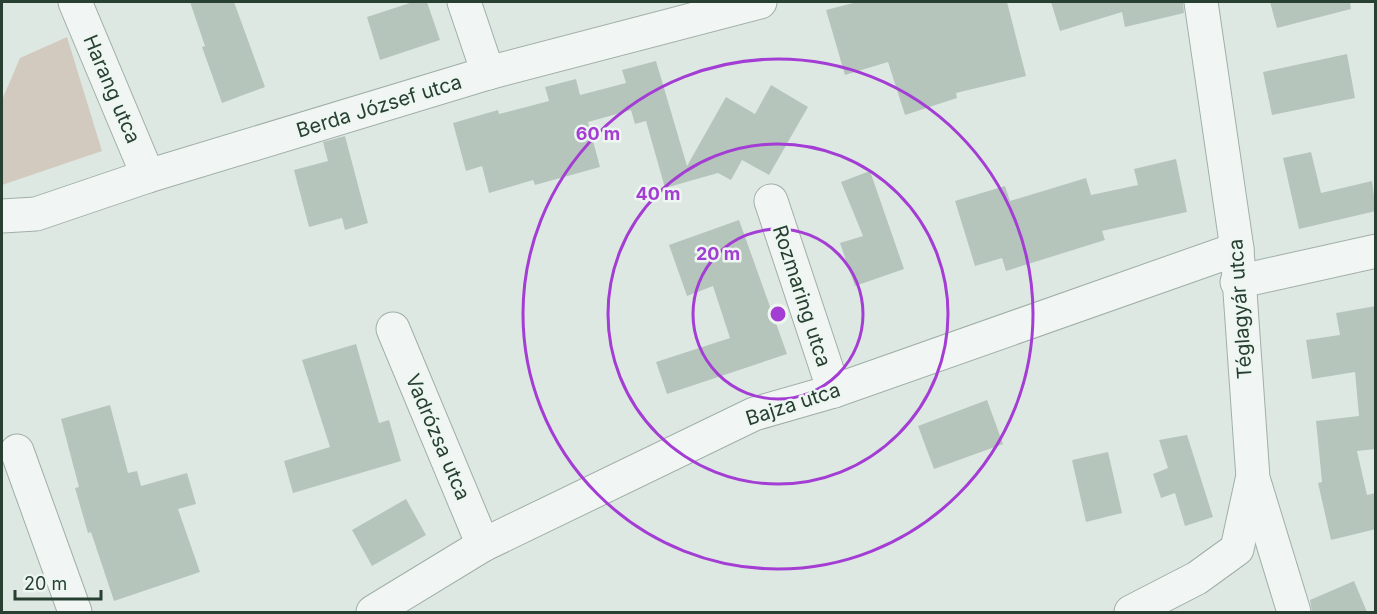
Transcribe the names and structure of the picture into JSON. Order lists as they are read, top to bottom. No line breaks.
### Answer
{"streets":{"street":["Harang utca","Berda József utca","Rozmaring utca","Téglagyár utca","Bajza utca","Vadrózsa utca"]},"crossings":[["Harang utca","Berda József utca"],["Rozmaring utca","Bajza utca"],["Téglagyár utca","Bajza utca"],["Bajza utca","Vadrózsa utca"]],"scale_bar":"20 m","rings":["60 m","40 m","20 m"]}
